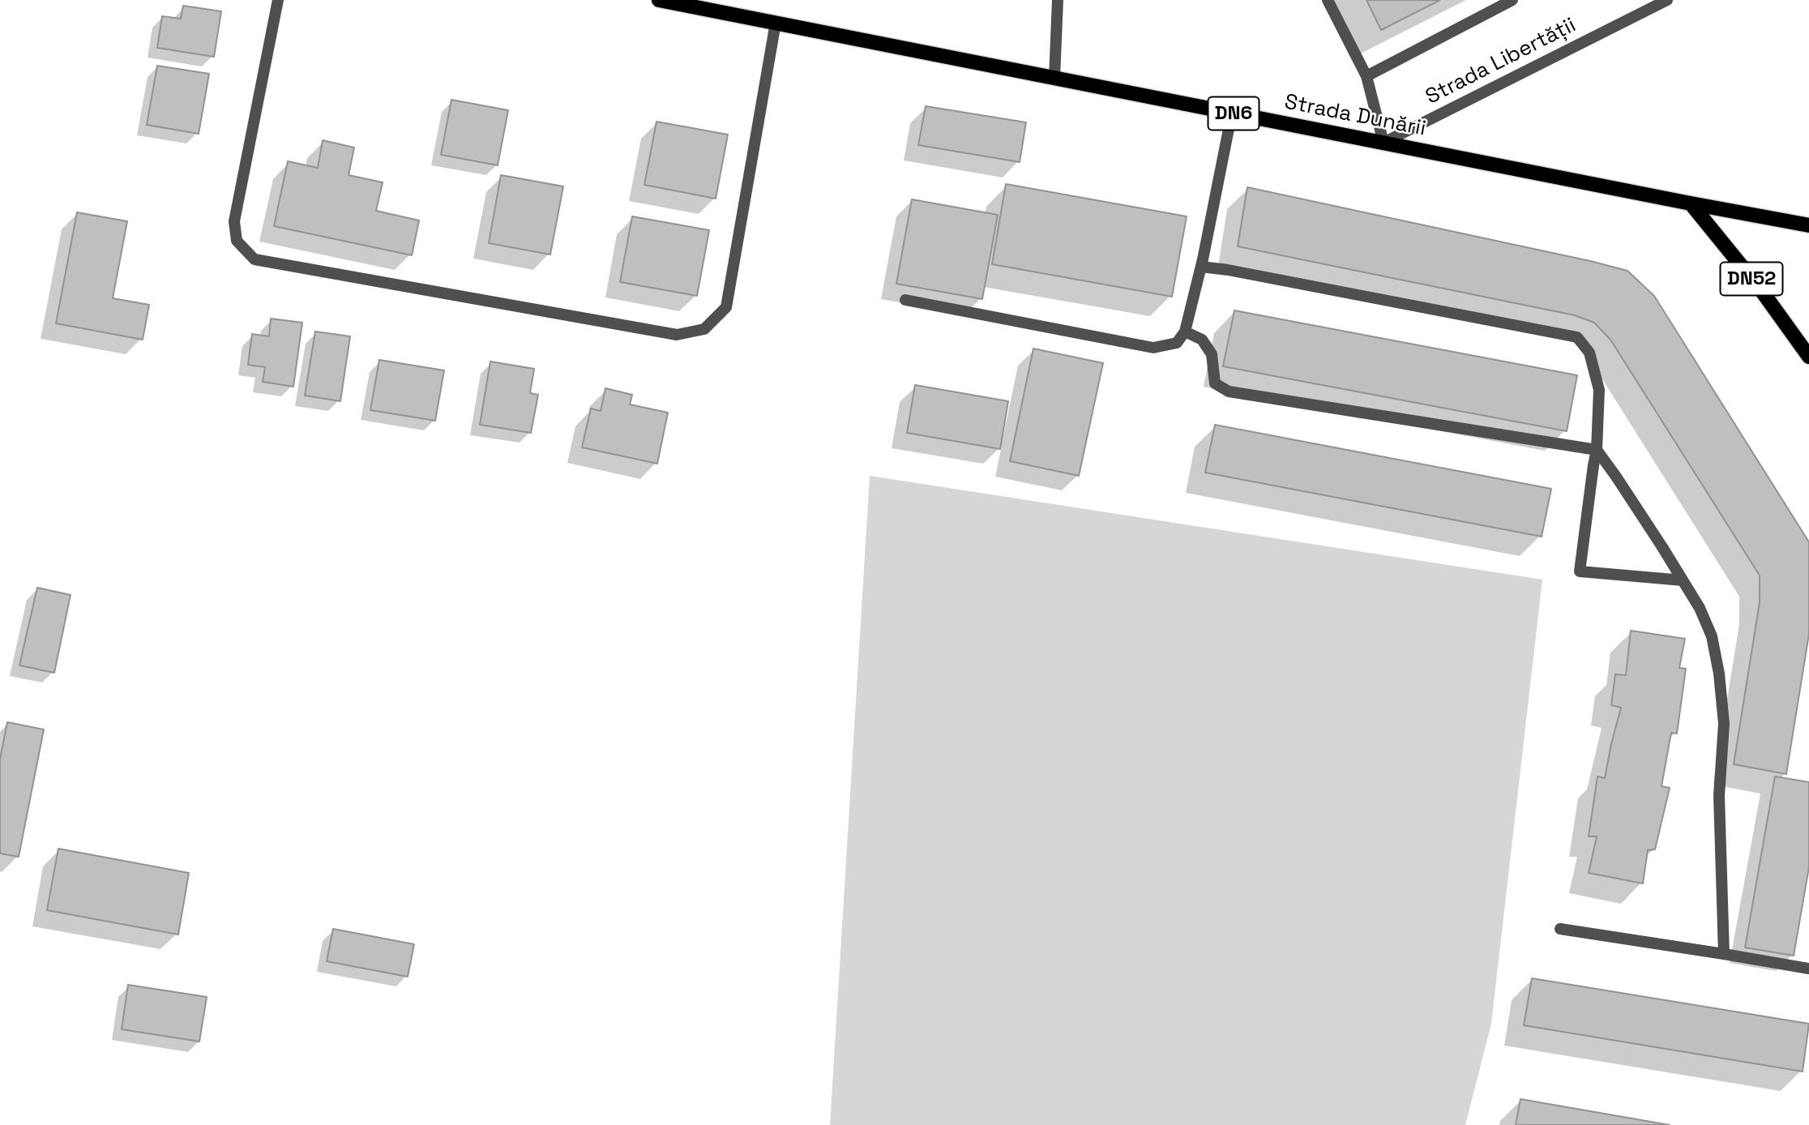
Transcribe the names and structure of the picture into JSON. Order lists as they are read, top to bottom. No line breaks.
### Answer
{"streets":{"main road":["DN6","Strada Dunării","DN52"],"street":["Strada Libertății"]},"crossings":[["Strada Libertății","Strada Dunării"],["Strada Dunării","DN52"]]}
